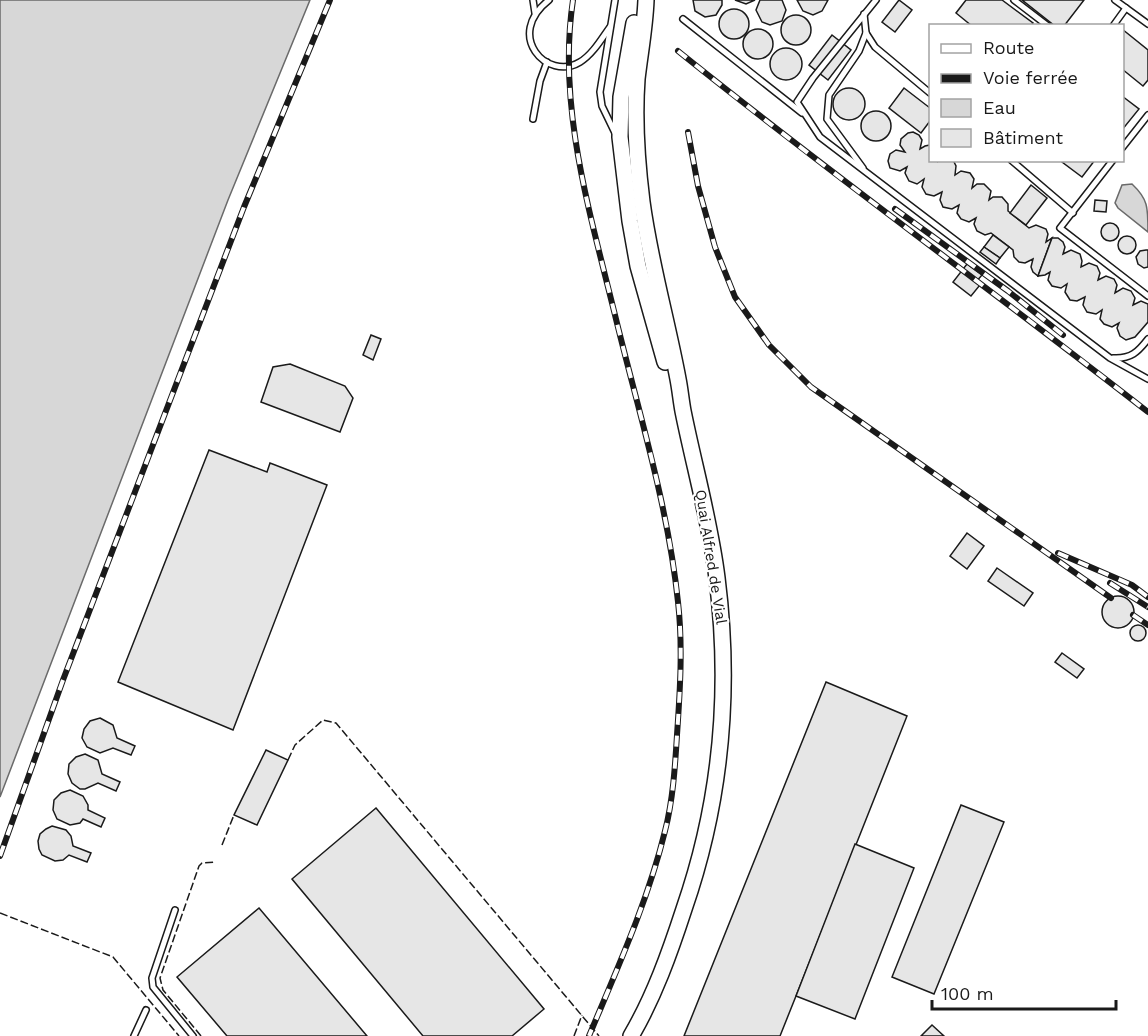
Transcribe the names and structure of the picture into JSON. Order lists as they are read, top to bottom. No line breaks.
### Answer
{"streets":{"main road":["Quai Alfred de Vial"]},"legend":["Route","Voie ferrée","Eau","Bâtiment"],"scale_bar":"100 m"}
